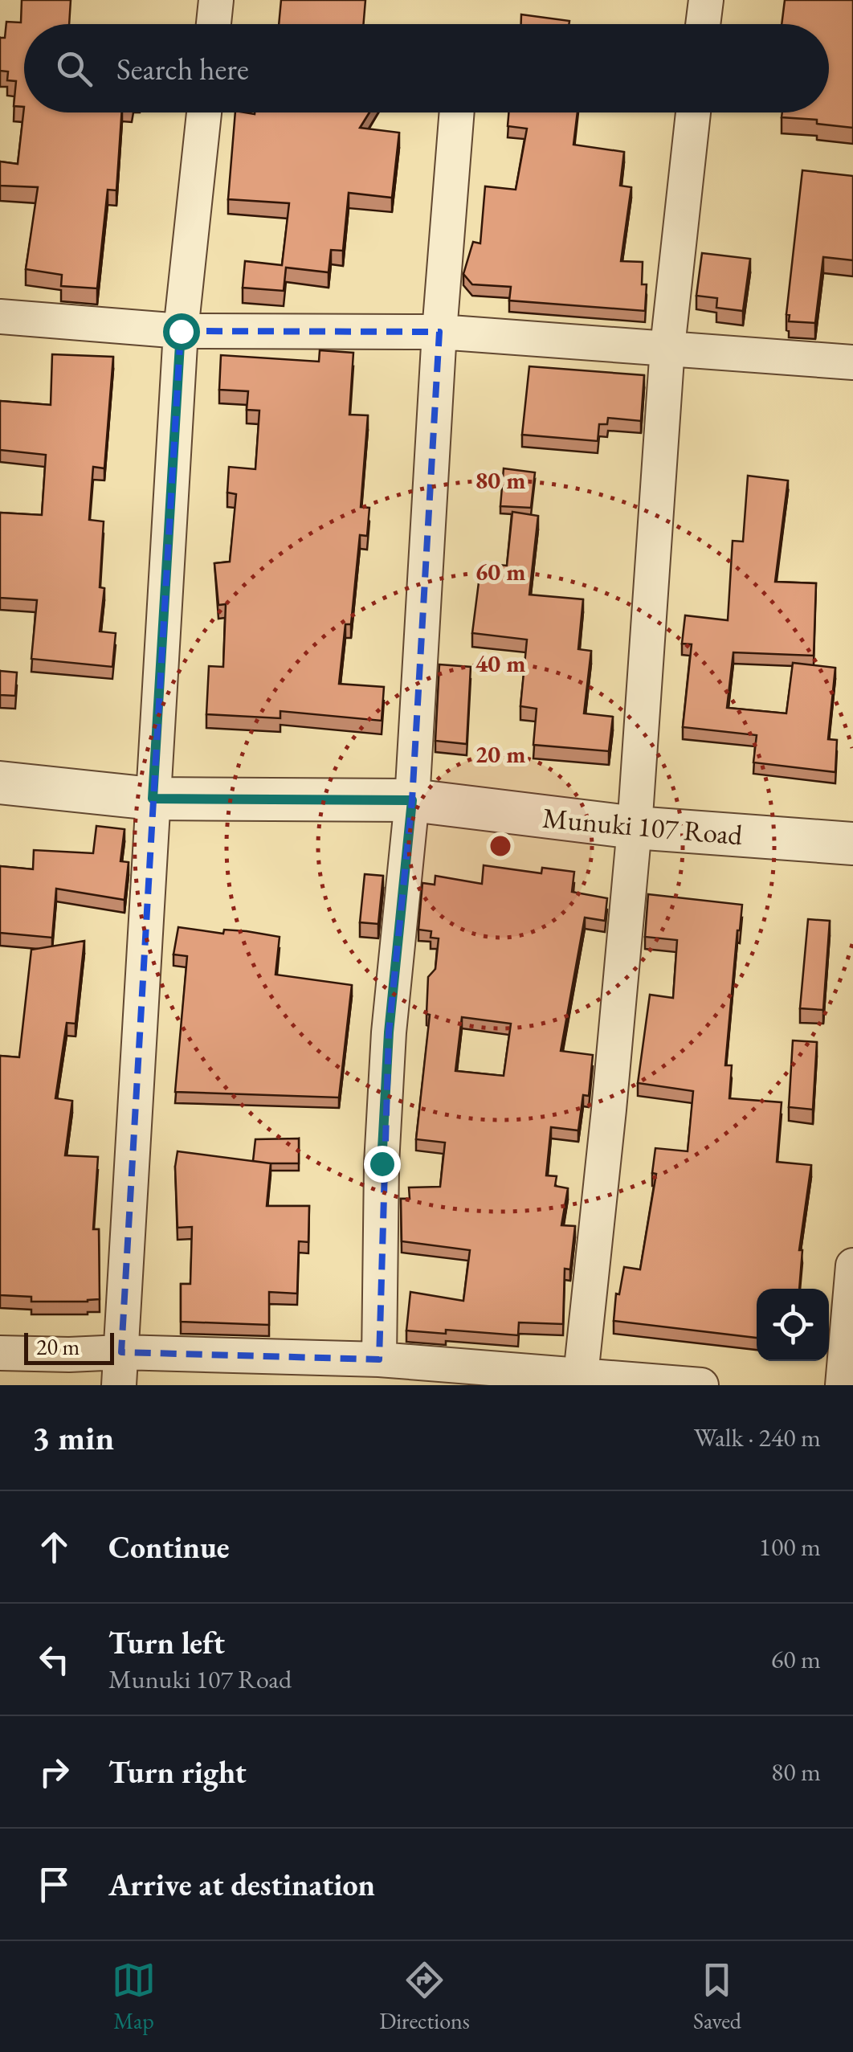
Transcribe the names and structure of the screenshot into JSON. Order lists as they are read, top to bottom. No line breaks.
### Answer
{"streets":{"street":["Munuki 107 Road"]},"scale_bar":"20 m","page":{"search":"Search here","scale":"20 m","heading":["3 min","Walk · 240 m"],"list":[["Continue","100 m"],["Turn left","Munuki 107 Road","60 m"],["Turn right","80 m"],"Arrive at destination"],"nav":["Map","Directions","Saved"]},"rings":["80 m","60 m","40 m","20 m"]}
